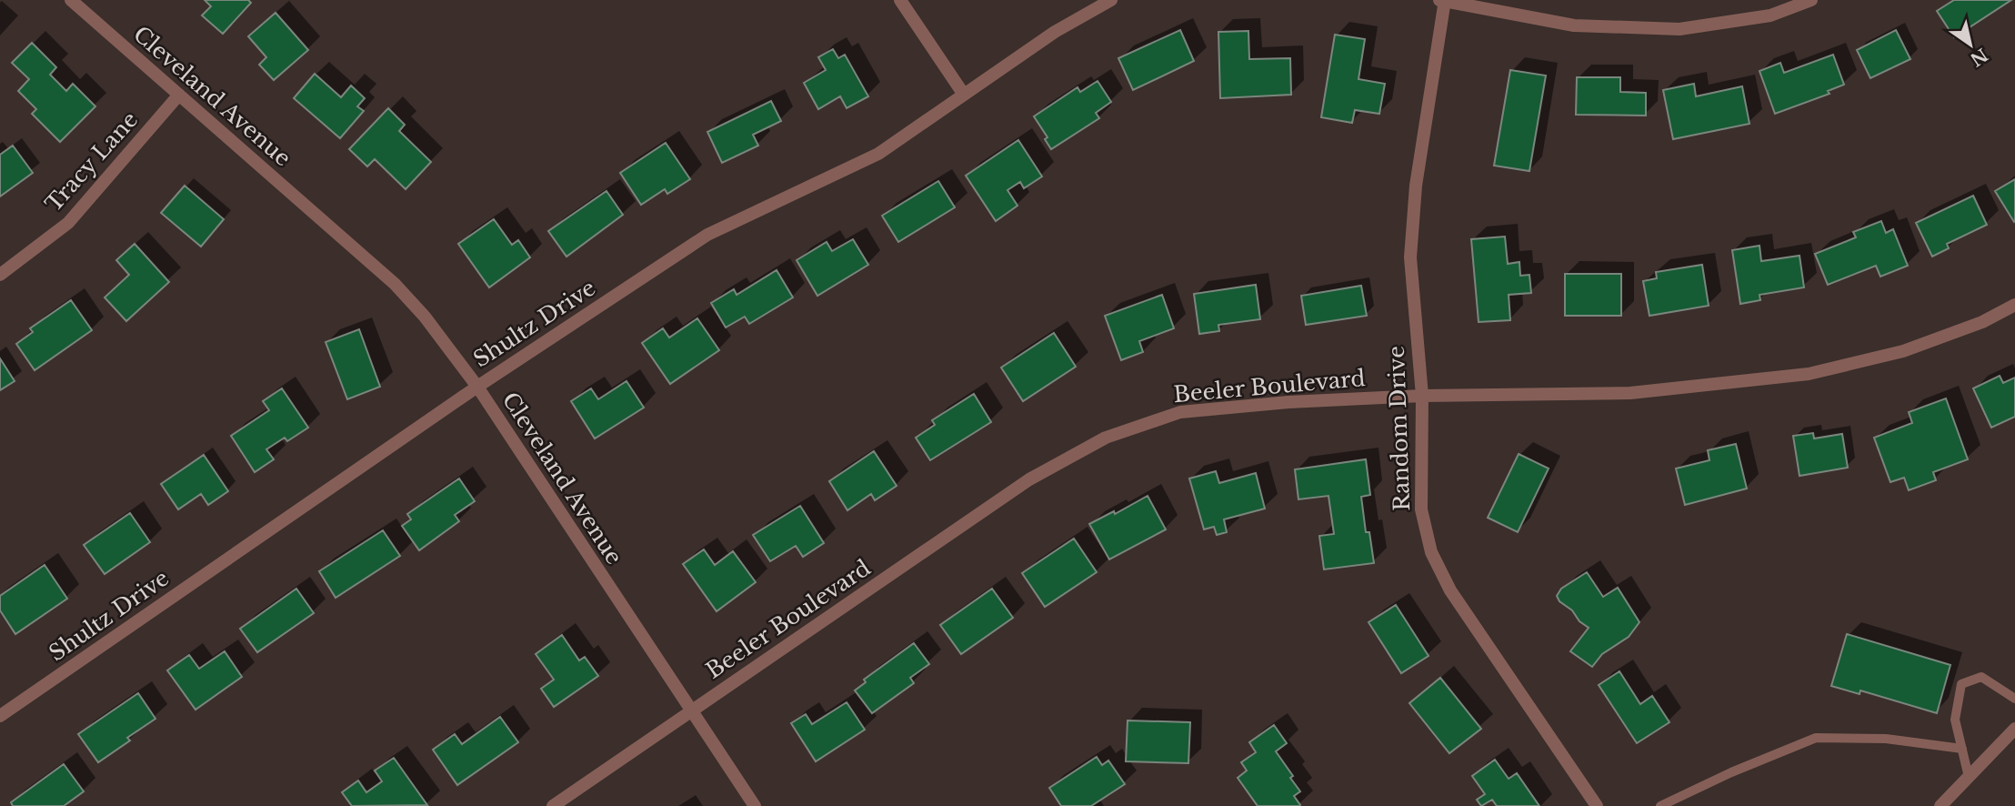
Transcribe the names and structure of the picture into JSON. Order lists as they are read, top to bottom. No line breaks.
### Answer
{"streets":{"street":["Cleveland Avenue","Tracy Lane","Shultz Drive","Beeler Boulevard","Random Drive"]},"crossings":[["Cleveland Avenue","Tracy Lane"],["Cleveland Avenue","Shultz Drive"],["Cleveland Avenue","Beeler Boulevard"],["Beeler Boulevard","Random Drive"]],"north":"bottom right"}
